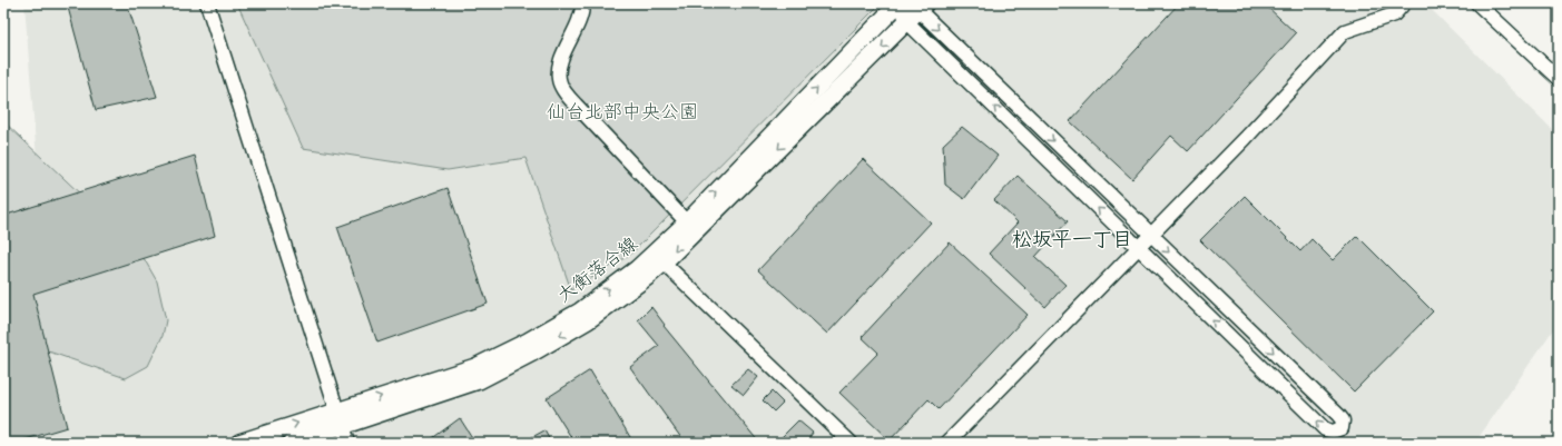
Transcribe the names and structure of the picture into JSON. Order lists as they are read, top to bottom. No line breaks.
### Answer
{"streets":{"main road":["大衡落合線"]},"districts":["松坂平一丁目"],"parks":["仙台北部中央公園"]}
